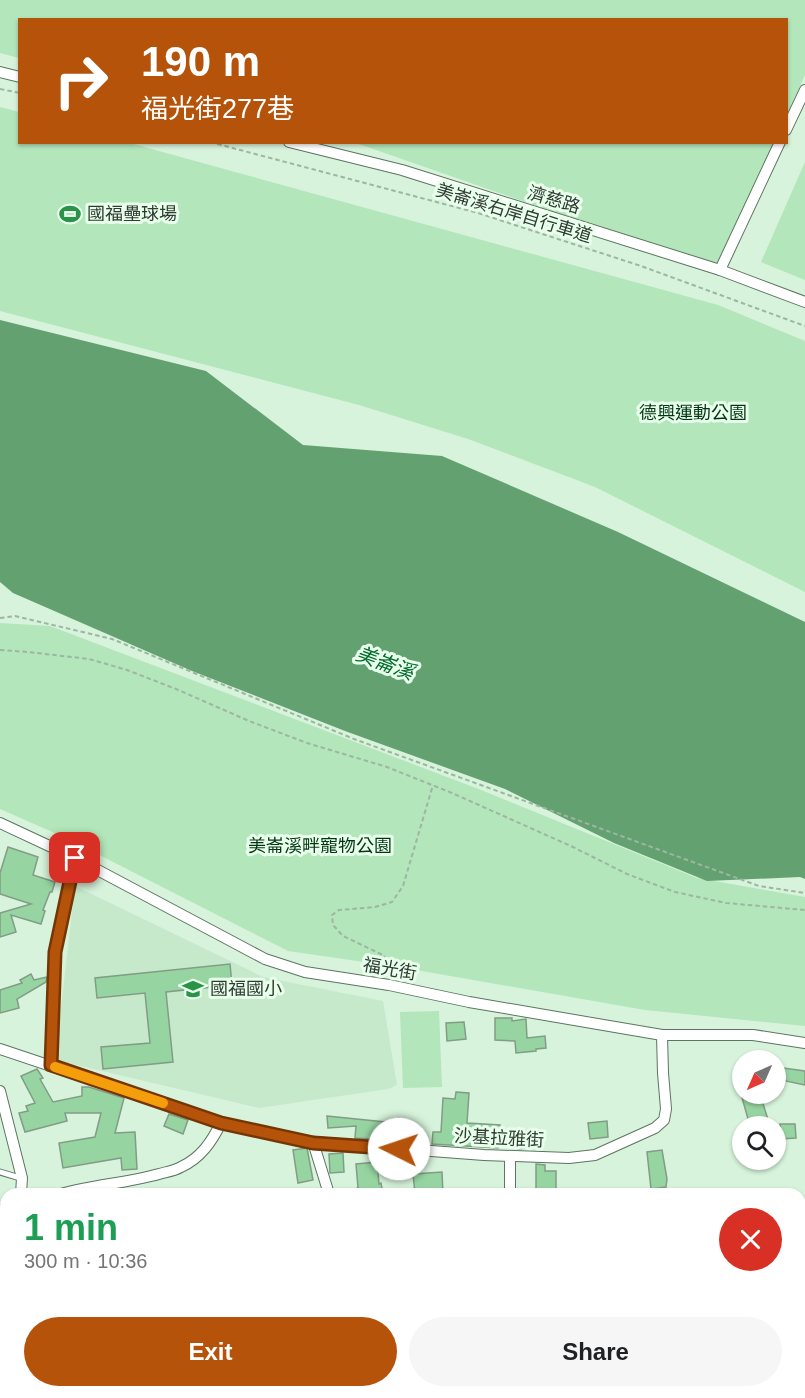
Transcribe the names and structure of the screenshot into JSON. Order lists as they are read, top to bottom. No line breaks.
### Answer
{"streets":{"street":["濟慈路","福光街","沙基拉雅街"],"path":["美崙溪右岸自行車道"]},"crossings":[["福光街","沙基拉雅街"]],"water":["美崙溪"],"parks":["德興運動公園","美崙溪畔寵物公園"],"places":{"sports":["國福壘球場"],"school or university":["國福國小"]},"north":"bottom left","page":{"turn":["190 m","福光街277巷"],"heading":["1 min","300 m · 10:36"],"buttons":["Exit","Share"]}}
